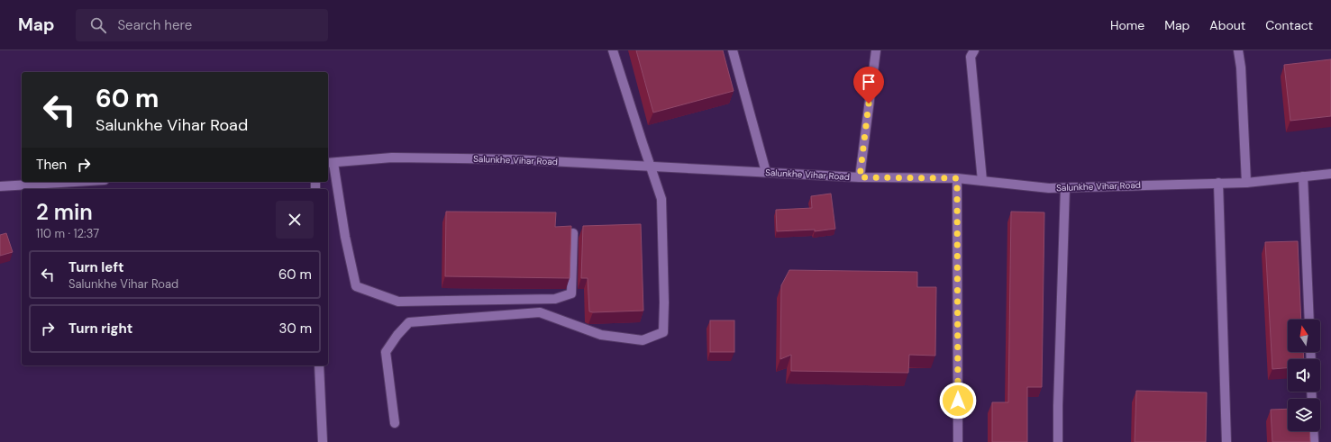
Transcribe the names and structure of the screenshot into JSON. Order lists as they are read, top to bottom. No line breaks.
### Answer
{"streets":{"street":["Salunkhe Vihar Road"]},"north":"top","page":{"header":"Map","search":"Search here","nav":["Home","Map","About","Contact"],"turn":["60 m","Salunkhe Vihar Road"],"then":"Then","heading":["2 min","110 m · 12:37"],"list":[{"name":"Turn left","note":"Salunkhe Vihar Road","value":"60 m"},{"name":"Turn right","value":"30 m"}]}}
